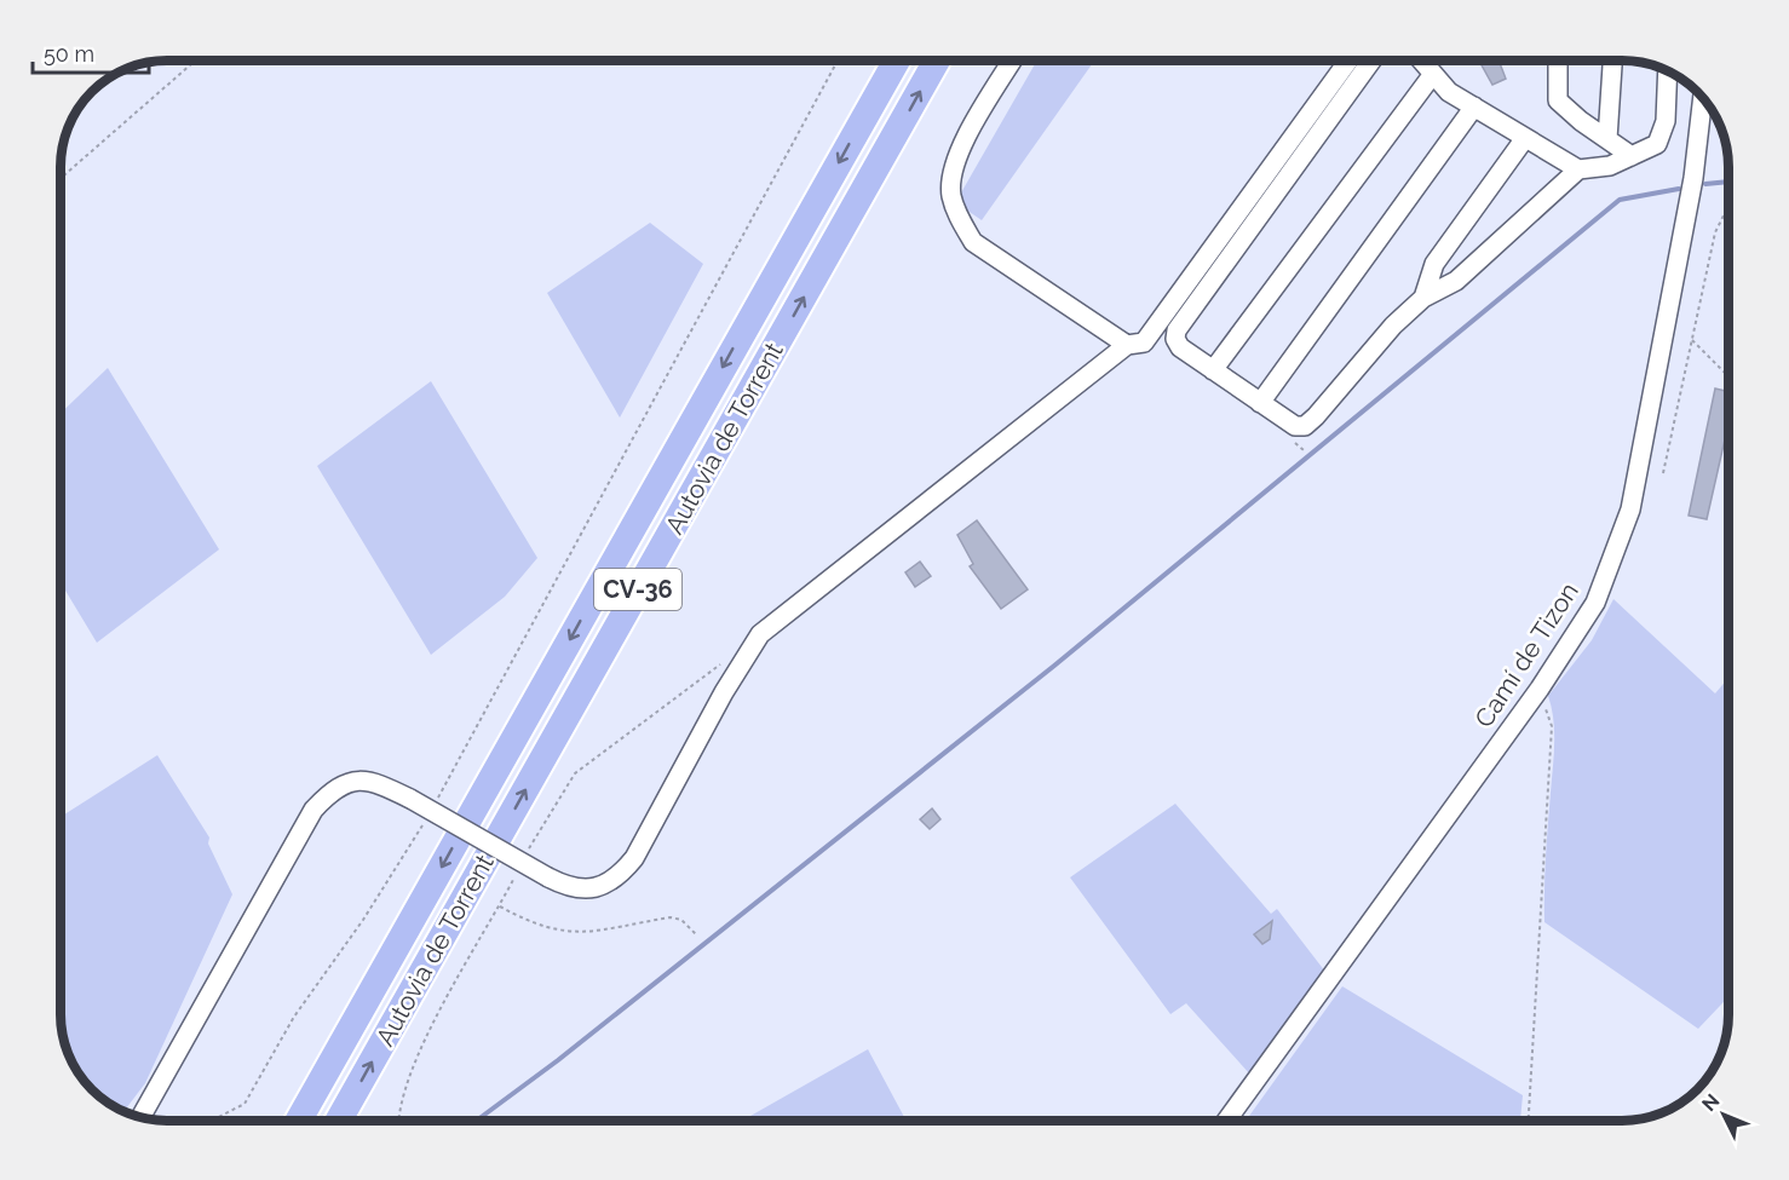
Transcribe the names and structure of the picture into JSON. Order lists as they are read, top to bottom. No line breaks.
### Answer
{"streets":{"highway":["Autovia de Torrent","CV-36"],"street":["Camí de Tizon"]},"scale_bar":"50 m","north":"top left"}
